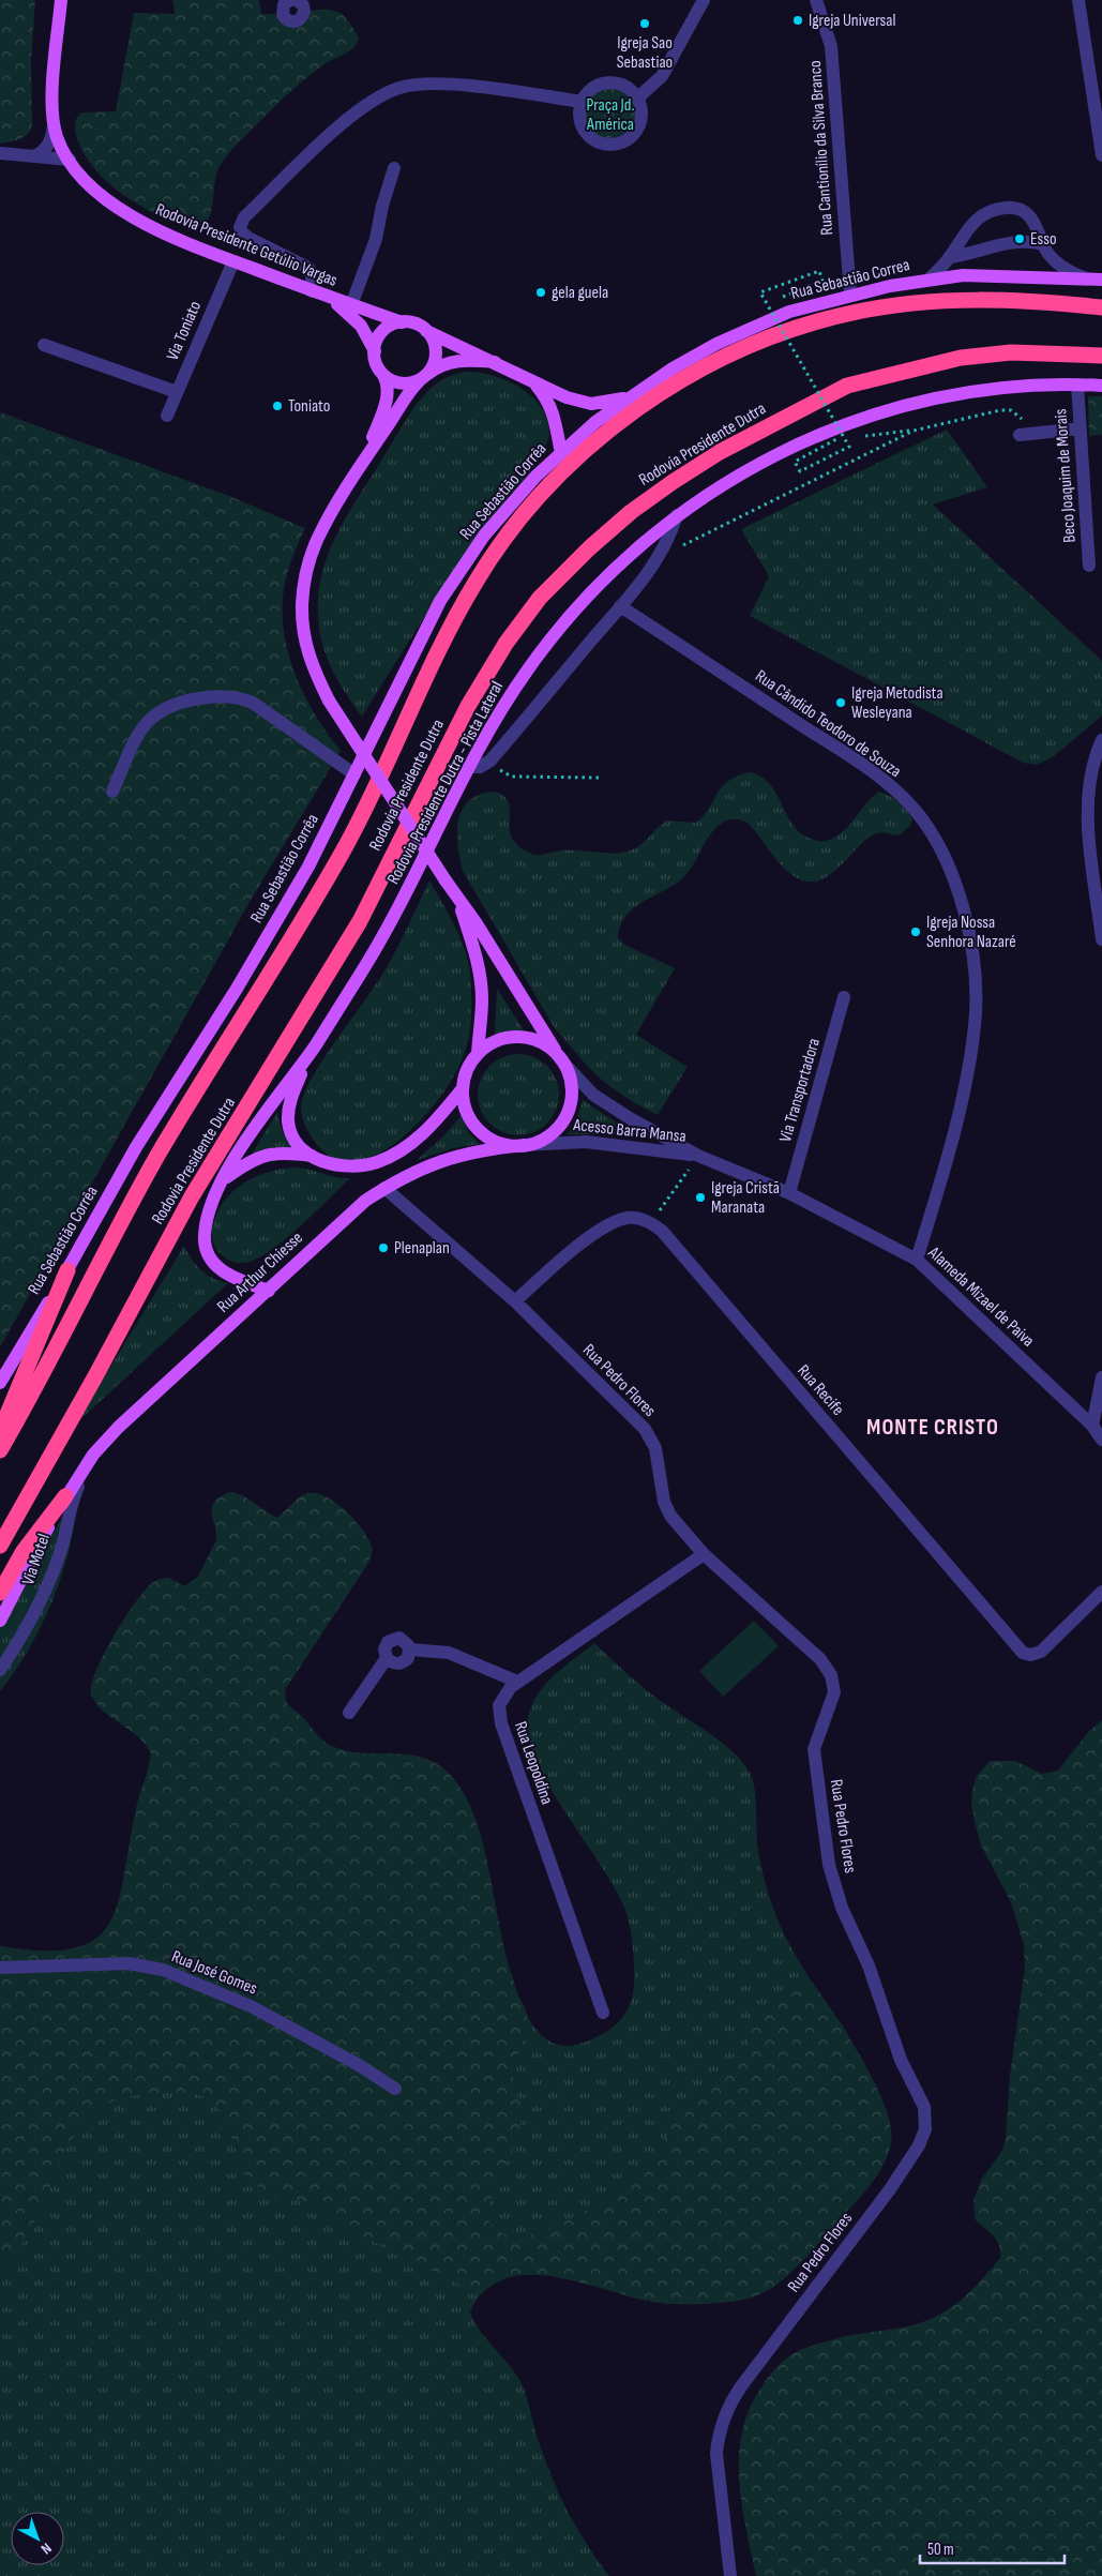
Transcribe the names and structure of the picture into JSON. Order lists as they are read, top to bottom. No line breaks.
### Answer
{"streets":{"highway":["Rodovia Presidente Dutra"],"main road":["Rodovia Presidente Getúlio Vargas","Rua Sebastião Correa","Rua Sebastião Corrêa","Rodovia Presidente Dutra - Pista Lateral","Rua Arthur Chiesse"],"street":["Rua Cantionílio da Silva Branco","Via Toniato","Beco Joaquim de Morais","Rua Cândido Teodoro de Souza","Via Transportadora","Acesso Barra Mansa","Alameda Mizael de Paiva","Rua Pedro Flores","Rua Recife","Via Motel","Rua Leopoldina","Rua José Gomes"]},"crossings":[["Rua Cantionílio da Silva Branco","Rua Sebastião Correa"],["Rodovia Presidente Getúlio Vargas","Via Toniato"],["Rua Sebastião Correa","Rua Sebastião Corrêa"],["Beco Joaquim de Morais","Rodovia Presidente Dutra - Pista Lateral"],["Rua Cândido Teodoro de Souza","Alameda Mizael de Paiva"],["Via Transportadora","Alameda Mizael de Paiva"],["Acesso Barra Mansa","Rua Arthur Chiesse"],["Acesso Barra Mansa","Alameda Mizael de Paiva"],["Rua Arthur Chiesse","Rua Pedro Flores"],["Rua Arthur Chiesse","Via Motel"],["Rua Pedro Flores","Rua Leopoldina"]],"districts":["MONTE CRISTO"],"parks":["Praça Jd. América"],"places":["Igreja Universal","Igreja Sao Sebastiao","Esso","gela guela","Toniato","Igreja Metodista Wesleyana","Igreja Nossa Senhora Nazaré","Igreja Cristã Maranata","Plenaplan"],"scale_bar":"50 m","north":"bottom right"}
